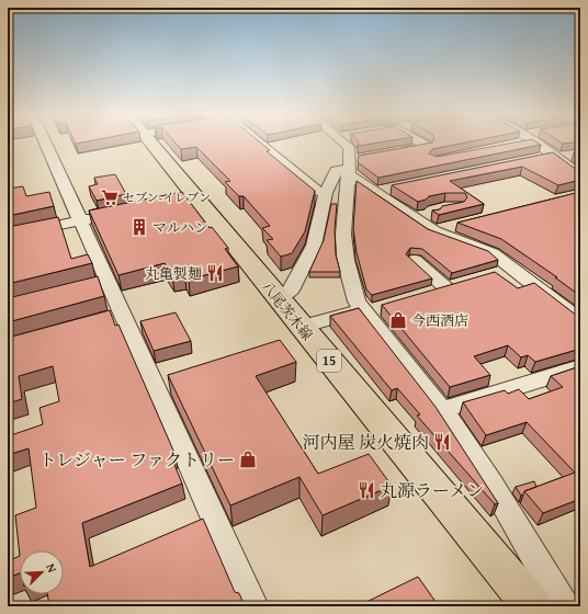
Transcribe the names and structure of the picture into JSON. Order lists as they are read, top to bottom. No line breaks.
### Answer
{"streets":{"main road":["八尾茨木線","15"]},"places":{"supermarket":["セブン-イレブン"],"building":["マルハン"],"restaurant":["丸亀製麺","河内屋 炭火焼肉","丸源ラーメン"],"shop":["今西酒店","トレジャー ファクトリー"]},"north":"top right"}
